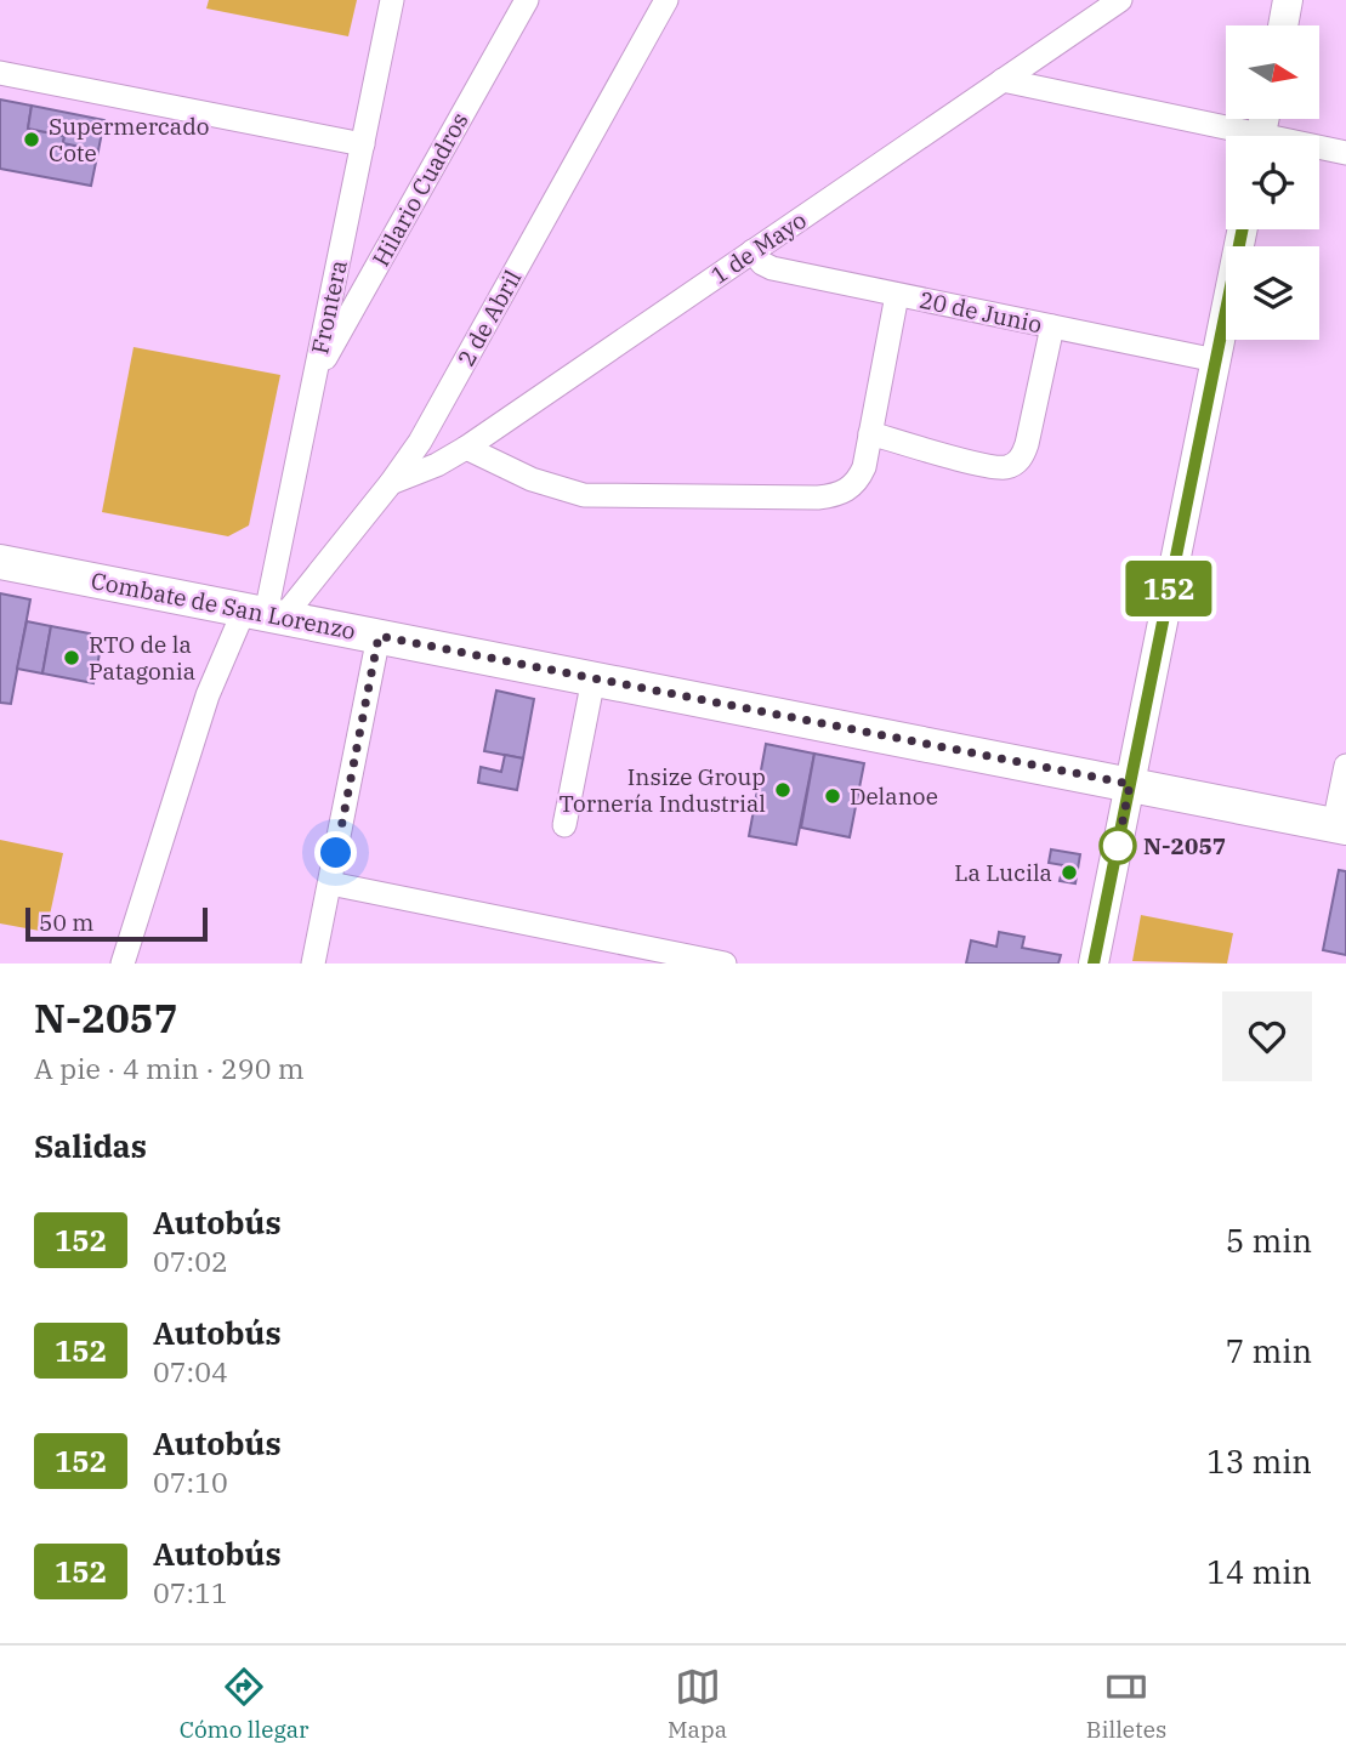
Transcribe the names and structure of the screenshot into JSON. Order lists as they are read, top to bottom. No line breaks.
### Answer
{"streets":{"main road":["Combate de San Lorenzo"],"street":["Hilario Cuadros","1 de Mayo","Frontera","20 de Junio","2 de Abril"]},"crossings":[["Hilario Cuadros","Frontera"],["1 de Mayo","20 de Junio"],["1 de Mayo","2 de Abril"],["Frontera","2 de Abril"],["Frontera","Combate de San Lorenzo"],["2 de Abril","Combate de San Lorenzo"]],"places":["Supermercado Cote","RTO de la Patagonia","Insize Group Tornería Industrial","Delanoe","N-2057","La Lucila"],"lines":["bus line 152"],"scale_bar":"50 m","north":"right","page":{"on_map":"152","scale":"50 m","heading":[["N-2057","A pie · 4 min · 290 m"],"Salidas"],"list":[{"mark":"152","name":"Autobús","note":"07:02","value":"5 min"},{"mark":"152","name":"Autobús","note":"07:04","value":"7 min"},{"mark":"152","name":"Autobús","note":"07:10","value":"13 min"},{"mark":"152","name":"Autobús","note":"07:11","value":"14 min"}],"tabs":["Cómo llegar","Mapa","Billetes"]}}
